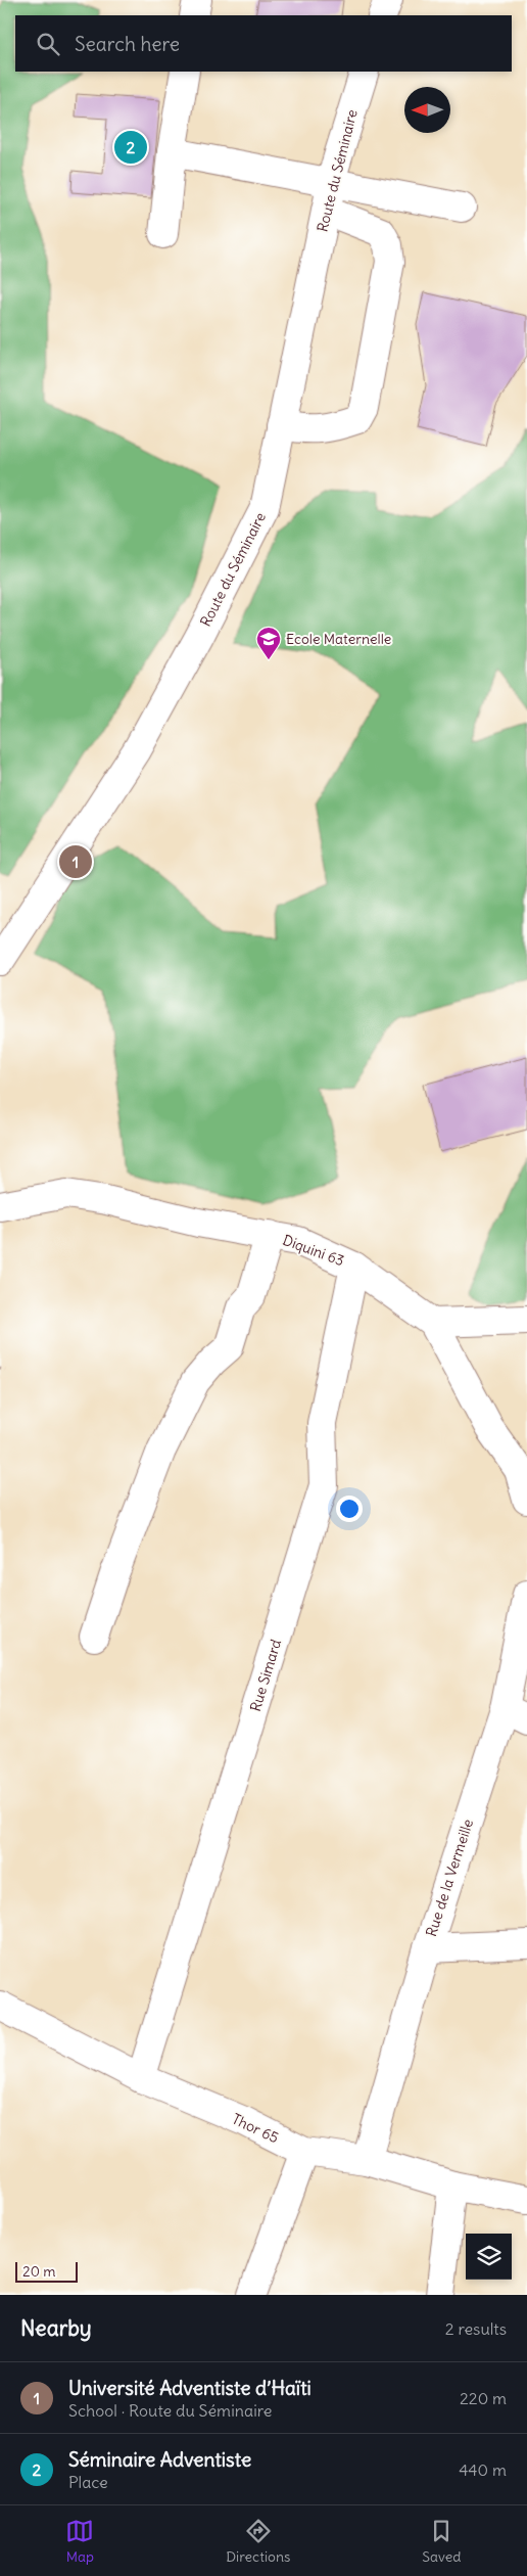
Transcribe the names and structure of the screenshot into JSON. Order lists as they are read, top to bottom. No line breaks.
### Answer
{"streets":{"street":["Route du Séminaire","Diquini 63","Rue Simard","Rue de la Vermeille","Thor 65"]},"crossings":[["Diquini 63","Rue Simard"],["Rue Simard","Thor 65"],["Rue de la Vermeille","Thor 65"]],"places":{"school or university":["Ecole Maternelle"]},"scale_bar":"20 m","north":"left","page":{"search":"Search here","pins":["2","1"],"scale":"20 m","heading":["Nearby","2 results"],"list":[{"mark":"1","name":"Université Adventiste d’Haïti","note":"School · Route du Séminaire","value":"220 m"},{"mark":"2","name":"Séminaire Adventiste","note":"Place","value":"440 m"}],"nav":["Map","Directions","Saved"]}}
